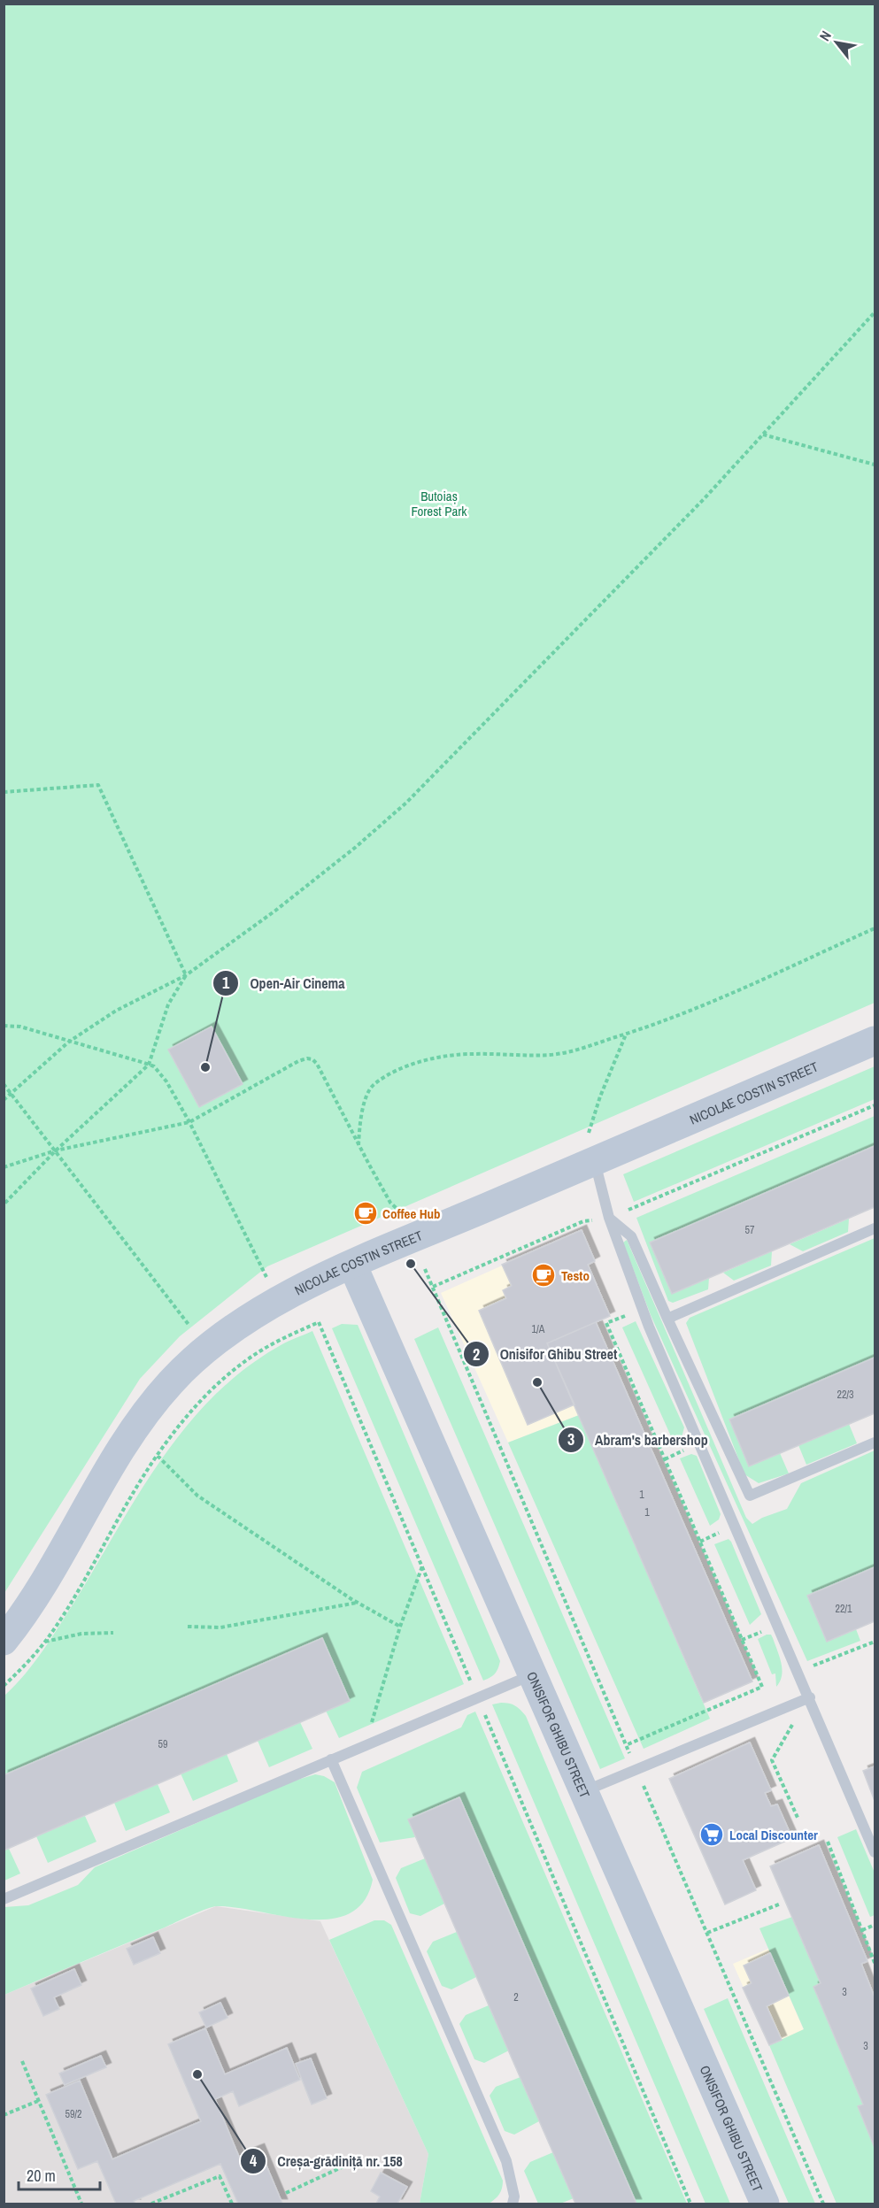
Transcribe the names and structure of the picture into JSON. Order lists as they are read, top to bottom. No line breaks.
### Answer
{"streets":{"main road":["NICOLAE COSTIN STREET","ONISIFOR GHIBU STREET"]},"crossings":[["NICOLAE COSTIN STREET","ONISIFOR GHIBU STREET"]],"parks":["Butoiaș Forest Park"],"places":{"other":["Open-Air Cinema","Onisifor Ghibu Street","Abram's barbershop","Creșa-grădiniță nr. 158"],"cafe":["Coffee Hub","Testo"],"supermarket":["Local Discounter"]},"house_numbers":["57","1/A","22/3","1","1","22/1","59","3","2","3","59/2"],"scale_bar":"20 m","north":"top left"}
